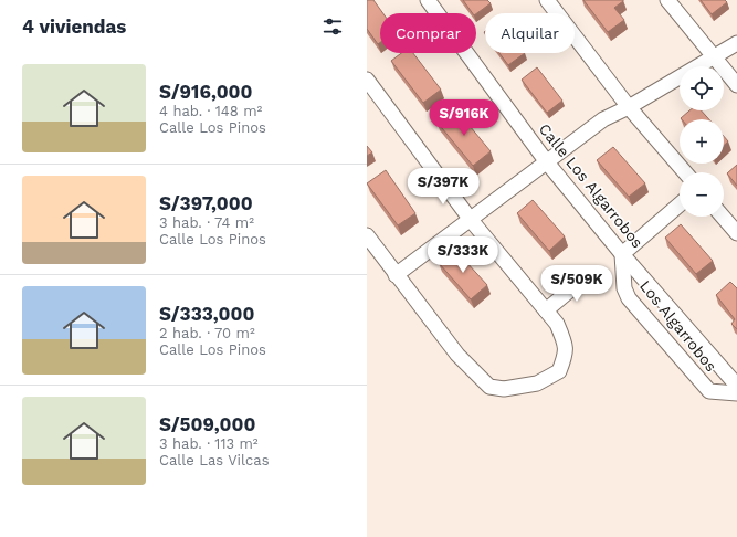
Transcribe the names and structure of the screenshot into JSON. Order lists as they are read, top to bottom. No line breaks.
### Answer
{"streets":{"street":["Calle Los Algarrobos","Los Algarrobos"]},"crossings":[["Calle Los Algarrobos","Los Algarrobos"]],"page":{"heading":"4 viviendas","chip":["Comprar","Alquilar"],"list":[{"name":"S/916,000","note":"4 hab. · 148 m² · Calle Los Pinos"},{"name":"S/397,000","note":"3 hab. · 74 m² · Calle Los Pinos"},{"name":"S/333,000","note":"2 hab. · 70 m² · Calle Los Pinos"},{"name":"S/509,000","note":"3 hab. · 113 m² · Calle Las Vilcas"}],"map_buttons":["+","−"],"price":["S/916K","S/397K","S/333K","S/509K"]}}
